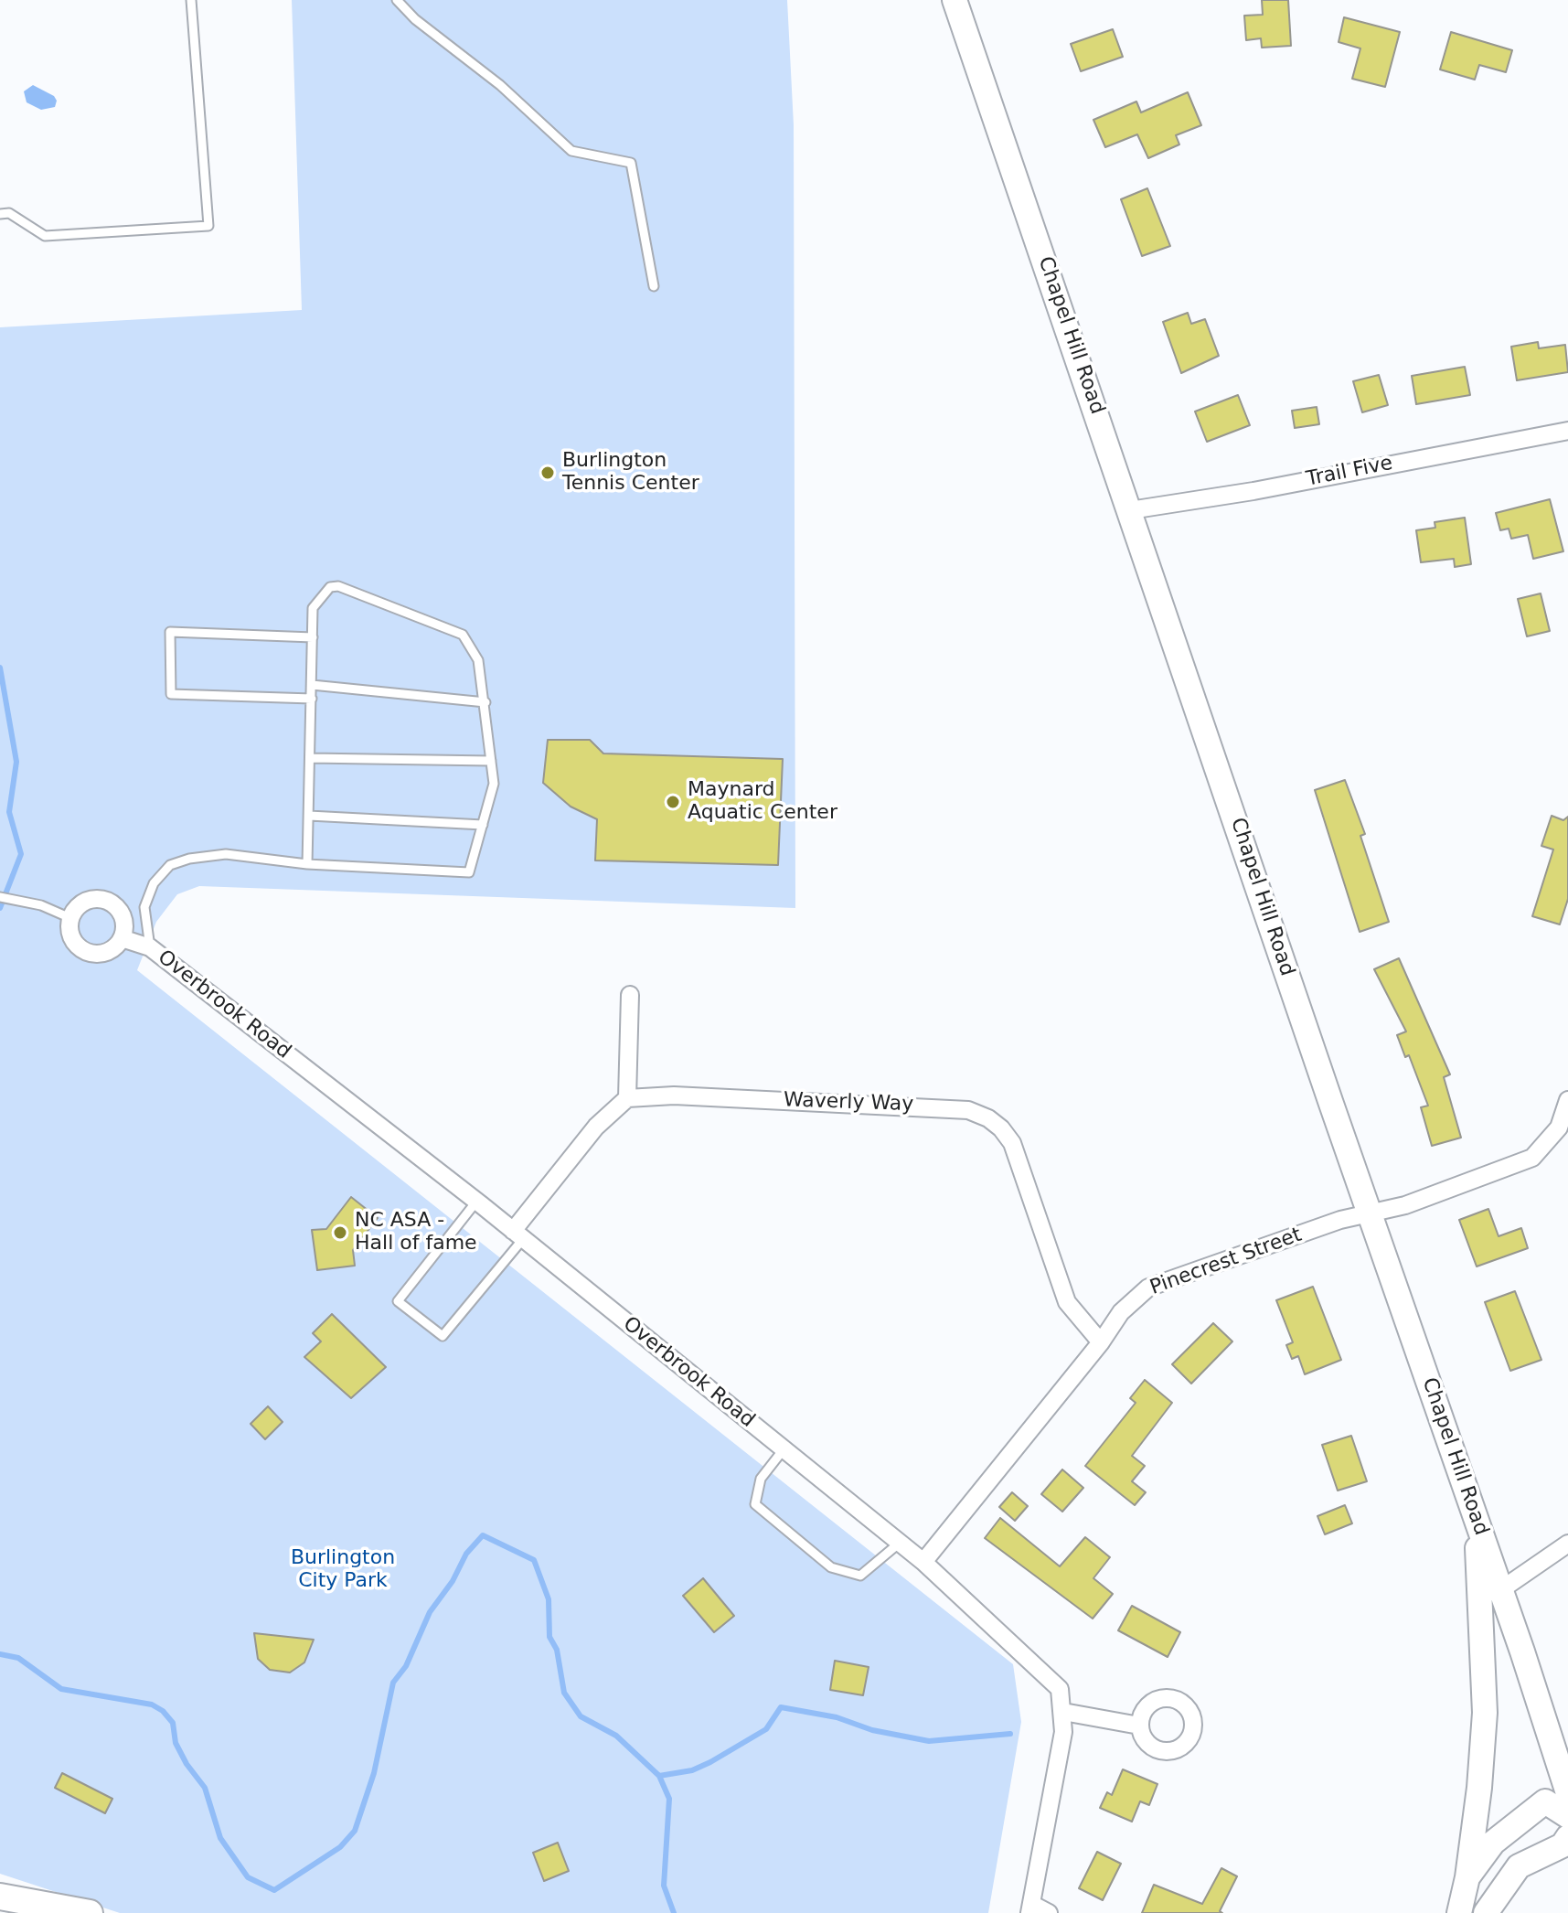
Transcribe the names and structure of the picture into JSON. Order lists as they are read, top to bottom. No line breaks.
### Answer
{"streets":{"main road":["Chapel Hill Road"],"street":["Trail Five","Overbrook Road","Waverly Way","Pinecrest Street"]},"crossings":[["Chapel Hill Road","Trail Five"],["Chapel Hill Road","Pinecrest Street"],["Overbrook Road","Pinecrest Street"],["Waverly Way","Pinecrest Street"]],"parks":["Burlington City Park"],"places":["Burlington Tennis Center","Maynard Aquatic Center","NC ASA - Hall of fame"]}
